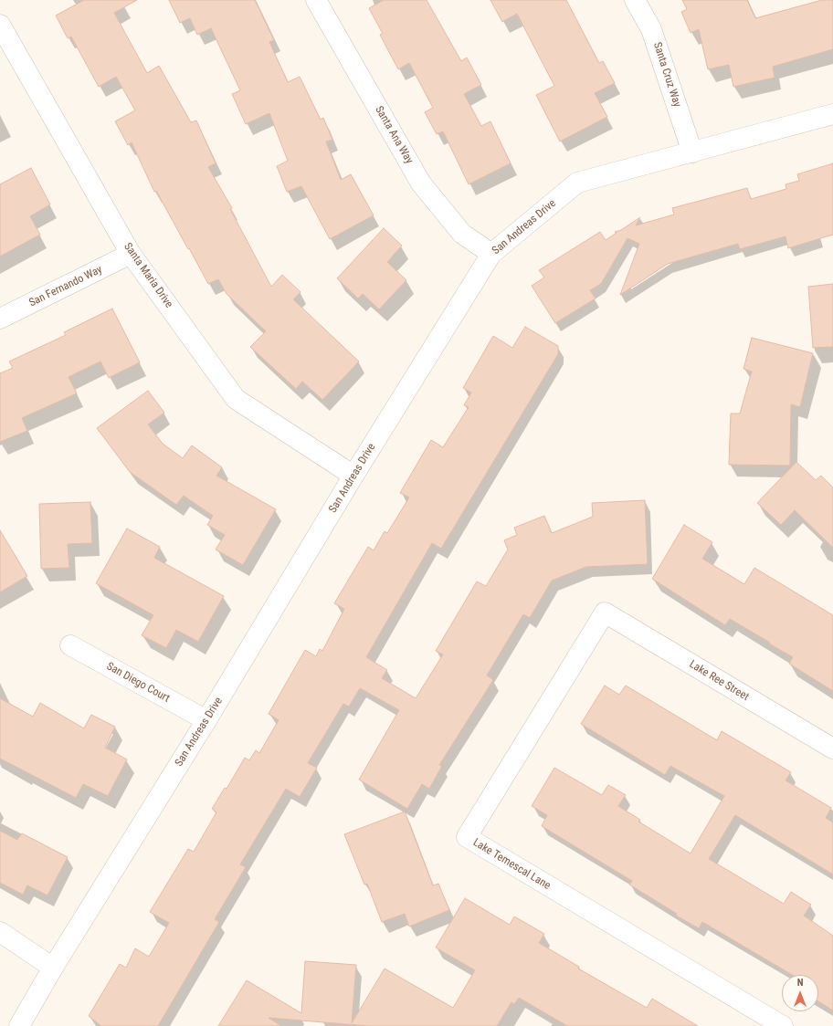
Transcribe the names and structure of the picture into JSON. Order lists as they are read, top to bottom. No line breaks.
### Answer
{"streets":{"street":["Santa Cruz Way","Santa Ana Way","San Andreas Drive","Santa Maria Drive","San Fernando Way","Lake Ree Street","San Diego Court","Lake Temescal Lane"]},"crossings":[["Santa Cruz Way","San Andreas Drive"],["Santa Ana Way","San Andreas Drive"],["San Andreas Drive","Santa Maria Drive"],["San Andreas Drive","San Diego Court"],["Santa Maria Drive","San Fernando Way"],["Lake Ree Street","Lake Temescal Lane"]],"north":"top"}
